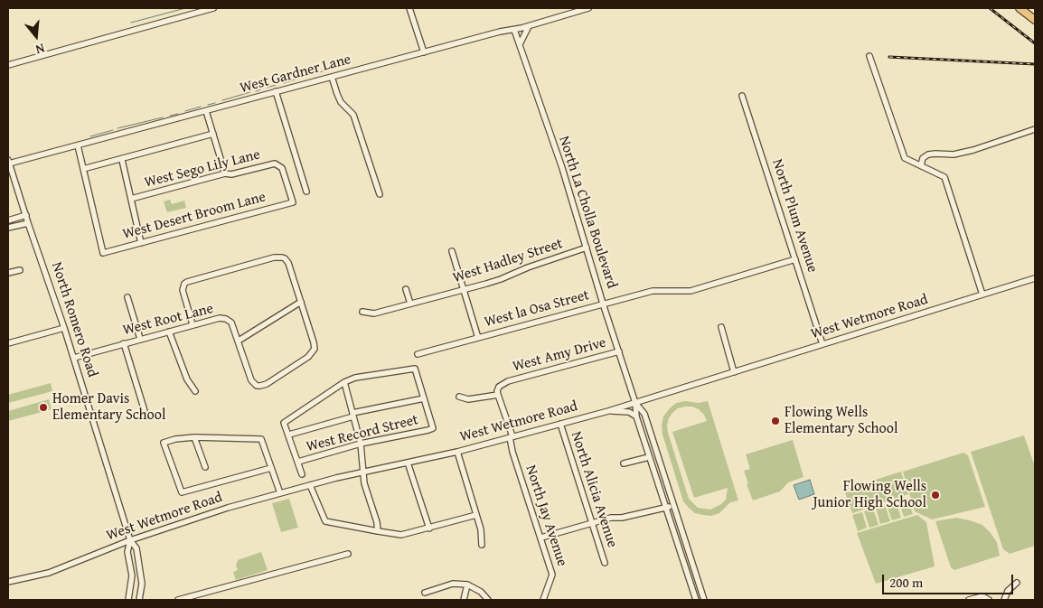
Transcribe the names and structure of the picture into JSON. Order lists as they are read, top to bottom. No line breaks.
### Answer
{"streets":{"street":["West Gardner Lane","West Sego Lily Lane","North La Cholla Boulevard","West Desert Broom Lane","North Plum Avenue","West Hadley Street","West la Osa Street","West Wetmore Road","North Romero Road","West Root Lane","West Amy Drive","West Record Street","North Alicia Avenue","North Jay Avenue"]},"crossings":[["West Gardner Lane","North La Cholla Boulevard"],["West Gardner Lane","North Romero Road"],["West Sego Lily Lane","West Desert Broom Lane"],["North La Cholla Boulevard","West Hadley Street"],["North La Cholla Boulevard","West la Osa Street"],["North La Cholla Boulevard","West Wetmore Road"],["North La Cholla Boulevard","West Amy Drive"],["North Plum Avenue","West la Osa Street"],["North Plum Avenue","West Wetmore Road"],["West Wetmore Road","North Romero Road"],["West Wetmore Road","North Alicia Avenue"],["West Wetmore Road","North Jay Avenue"],["North Romero Road","West Root Lane"],["West Amy Drive","North Jay Avenue"]],"places":["Homer Davis Elementary School","Flowing Wells Elementary School","Flowing Wells Junior High School"],"scale_bar":"200 m","north":"bottom"}
